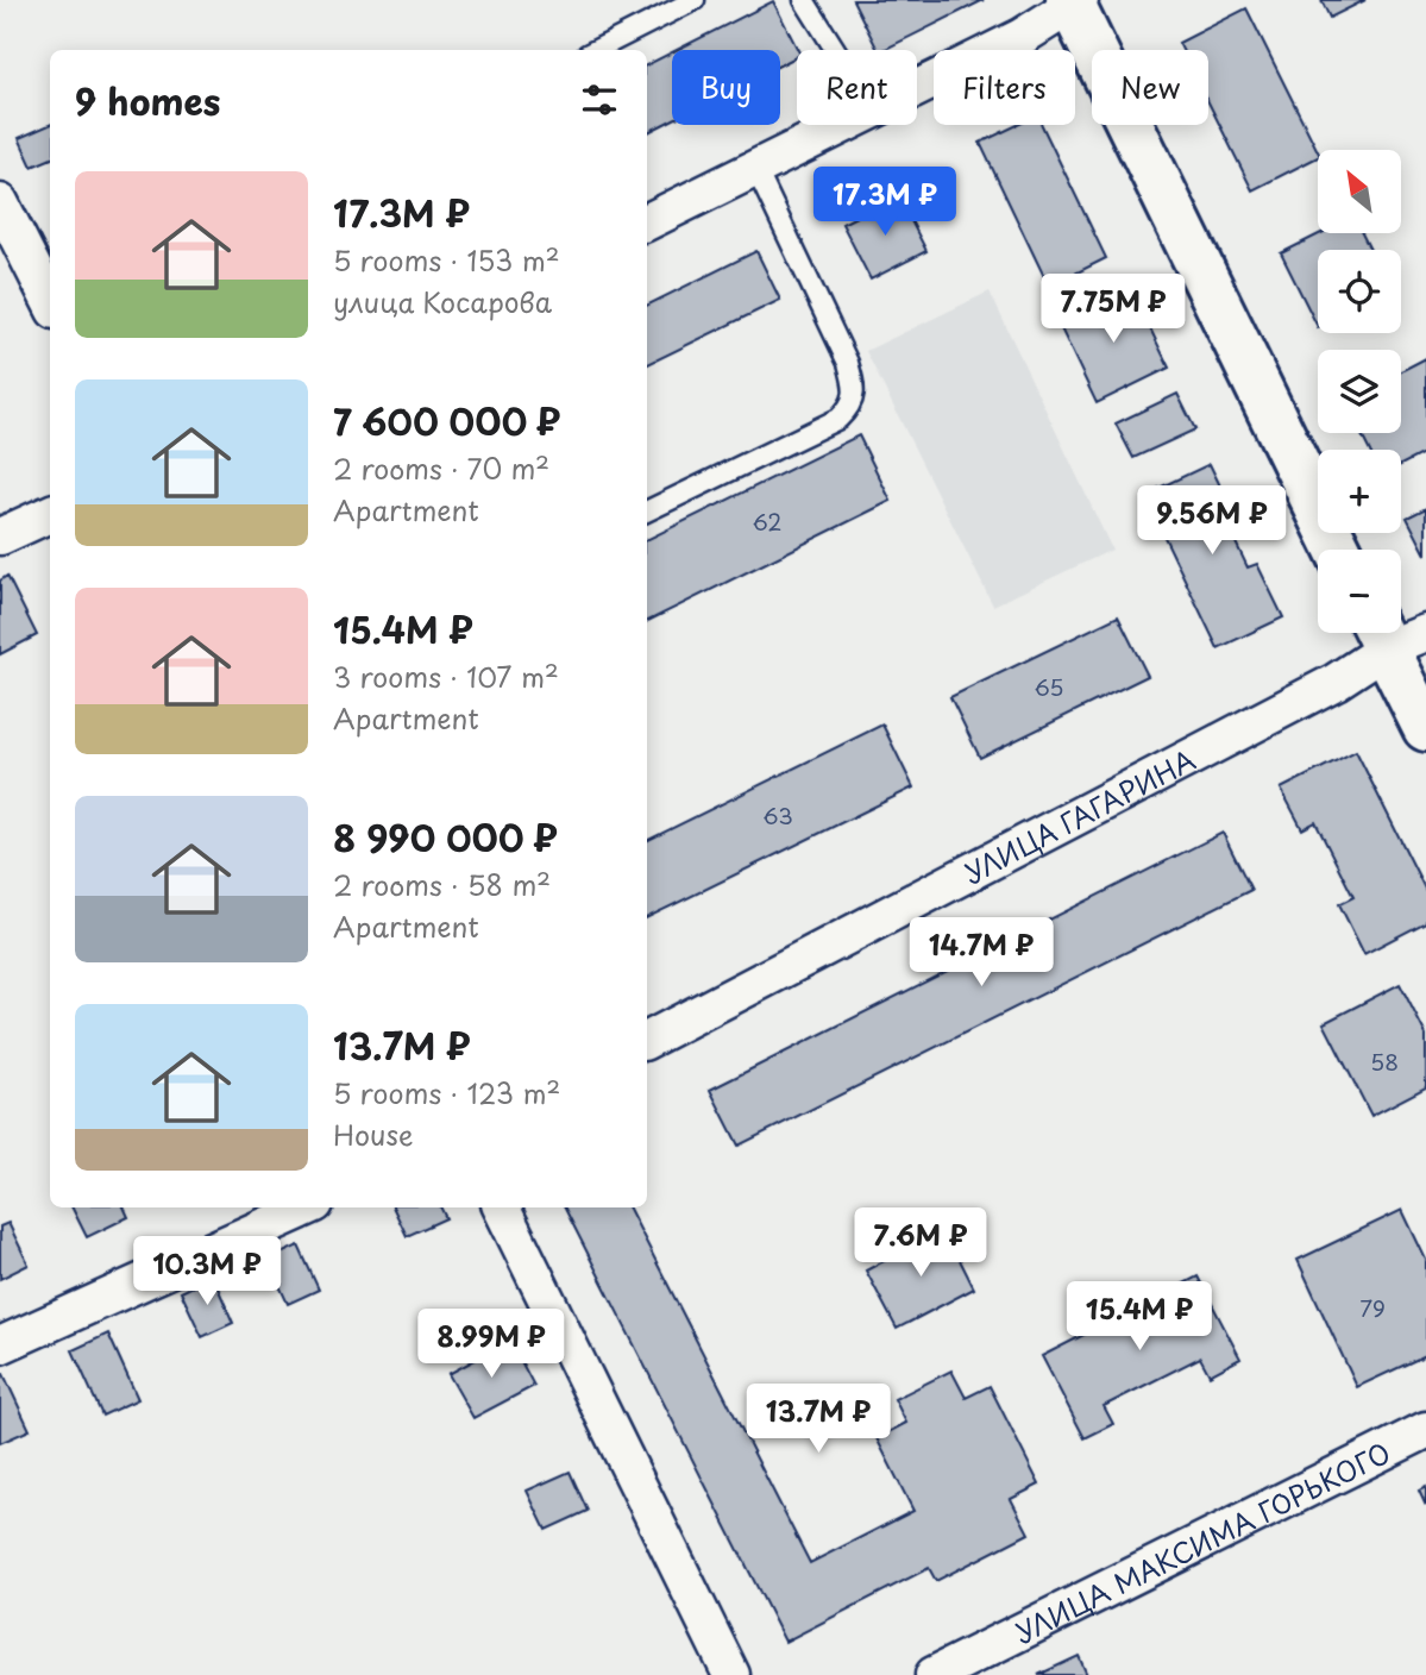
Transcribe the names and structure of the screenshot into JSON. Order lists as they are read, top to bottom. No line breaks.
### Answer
{"streets":{"street":["УЛИЦА ГАГАРИНА","УЛИЦА МАКСИМА ГОРЬКОГО"]},"house_numbers":["62","65","63","58","79"],"north":"top left","page":{"chip":["Buy","Rent","Filters","New"],"heading":"9 homes","map_buttons":["+","−"],"list":[{"name":"17.3M ₽","note":"5 rooms · 153 m² · улица Косарова"},{"name":"7 600 000 ₽","note":"2 rooms · 70 m² · Apartment"},{"name":"15.4M ₽","note":"3 rooms · 107 m² · Apartment"},{"name":"8 990 000 ₽","note":"2 rooms · 58 m² · Apartment"},{"name":"13.7M ₽","note":"5 rooms · 123 m² · House"}],"price":["17.3M ₽","7.75M ₽","9.56M ₽","14.7M ₽","7.6M ₽","10.3M ₽","15.4M ₽","8.99M ₽","13.7M ₽"]}}
